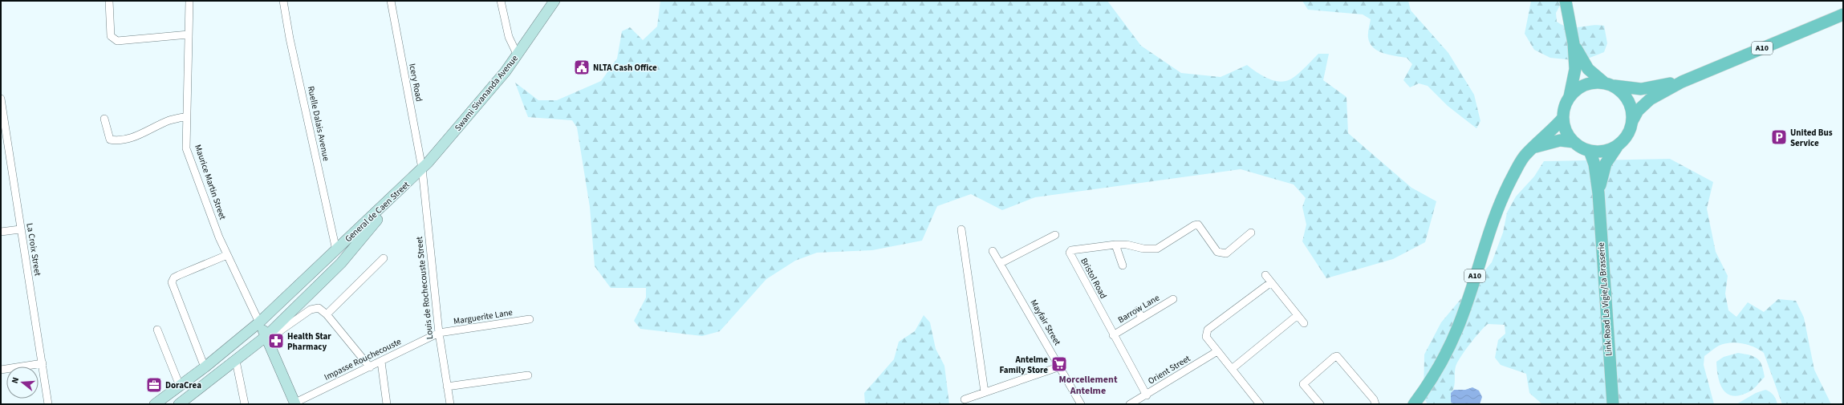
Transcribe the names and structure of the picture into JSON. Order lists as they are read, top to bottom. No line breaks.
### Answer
{"streets":{"main road":["A10","Link Road La Vigie/La Brasserie"],"street":["Icery Road","Swami Sivananda Avenue","Ruelle Dalais Avenue","Maurice Martin Street","General de Caen Street","La Croix Street","Bristol Road","Louis de Rochecouste Street","Barrow Lane","Marguerite Lane","Mayfair Street","Impasse Rouchecouste","Orient Street"]},"crossings":[["Icery Road","Swami Sivananda Avenue"],["Icery Road","Louis de Rochecouste Street"],["Swami Sivananda Avenue","General de Caen Street"],["Swami Sivananda Avenue","Louis de Rochecouste Street"],["Ruelle Dalais Avenue","General de Caen Street"],["Maurice Martin Street","General de Caen Street"],["Bristol Road","Barrow Lane"],["Bristol Road","Orient Street"],["Louis de Rochecouste Street","Marguerite Lane"],["Louis de Rochecouste Street","Impasse Rouchecouste"],["Marguerite Lane","Impasse Rouchecouste"]],"districts":["Morcellement Antelme"],"places":{"public building":["NLTA Cash Office"],"parking":["United Bus Service"],"pharmacy":["Health Star Pharmacy"],"supermarket":["Antelme Family Store"],"office":["DoraCrea"]},"north":"left"}
